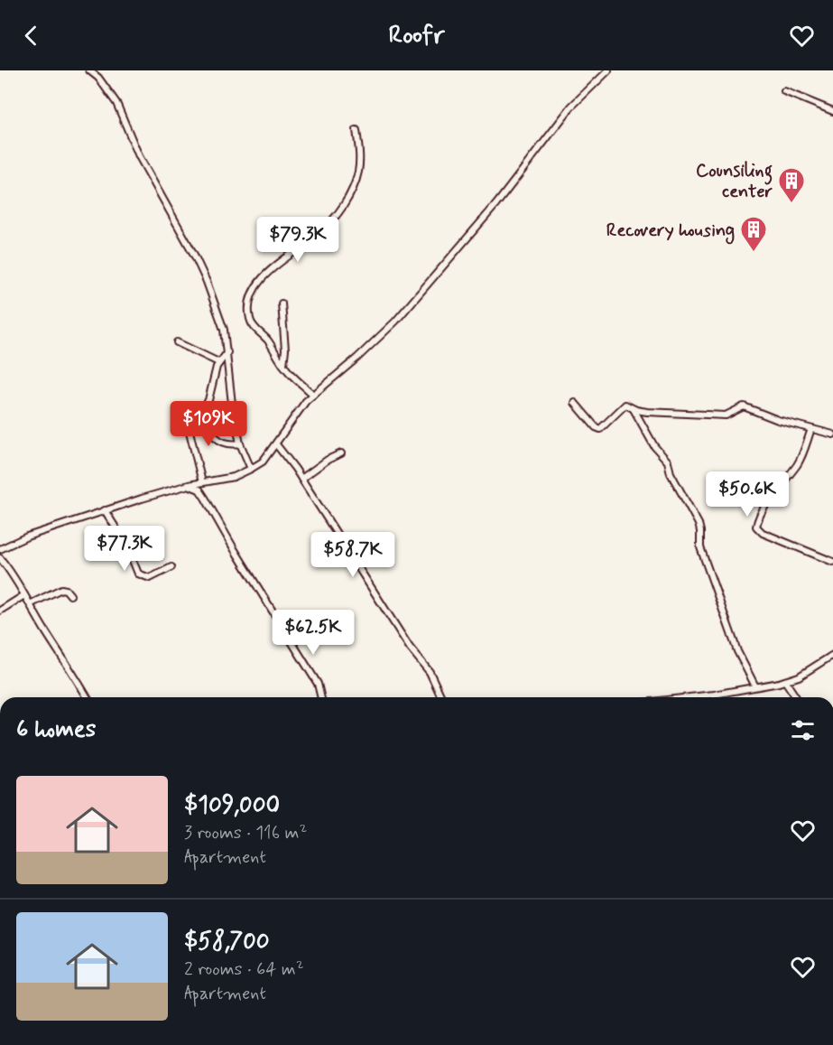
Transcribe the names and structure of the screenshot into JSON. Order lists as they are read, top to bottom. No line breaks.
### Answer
{"places":{"building":["Counsiling center","Recovery housing"]},"page":{"header":"Roofr","price":["$79.3K","$109K","$50.6K","$77.3K","$58.7K","$62.5K"],"heading":"6 homes","list":[{"name":"$109,000","note":"3 rooms · 116 m² · Apartment"},{"name":"$58,700","note":"2 rooms · 64 m² · Apartment"}]}}
